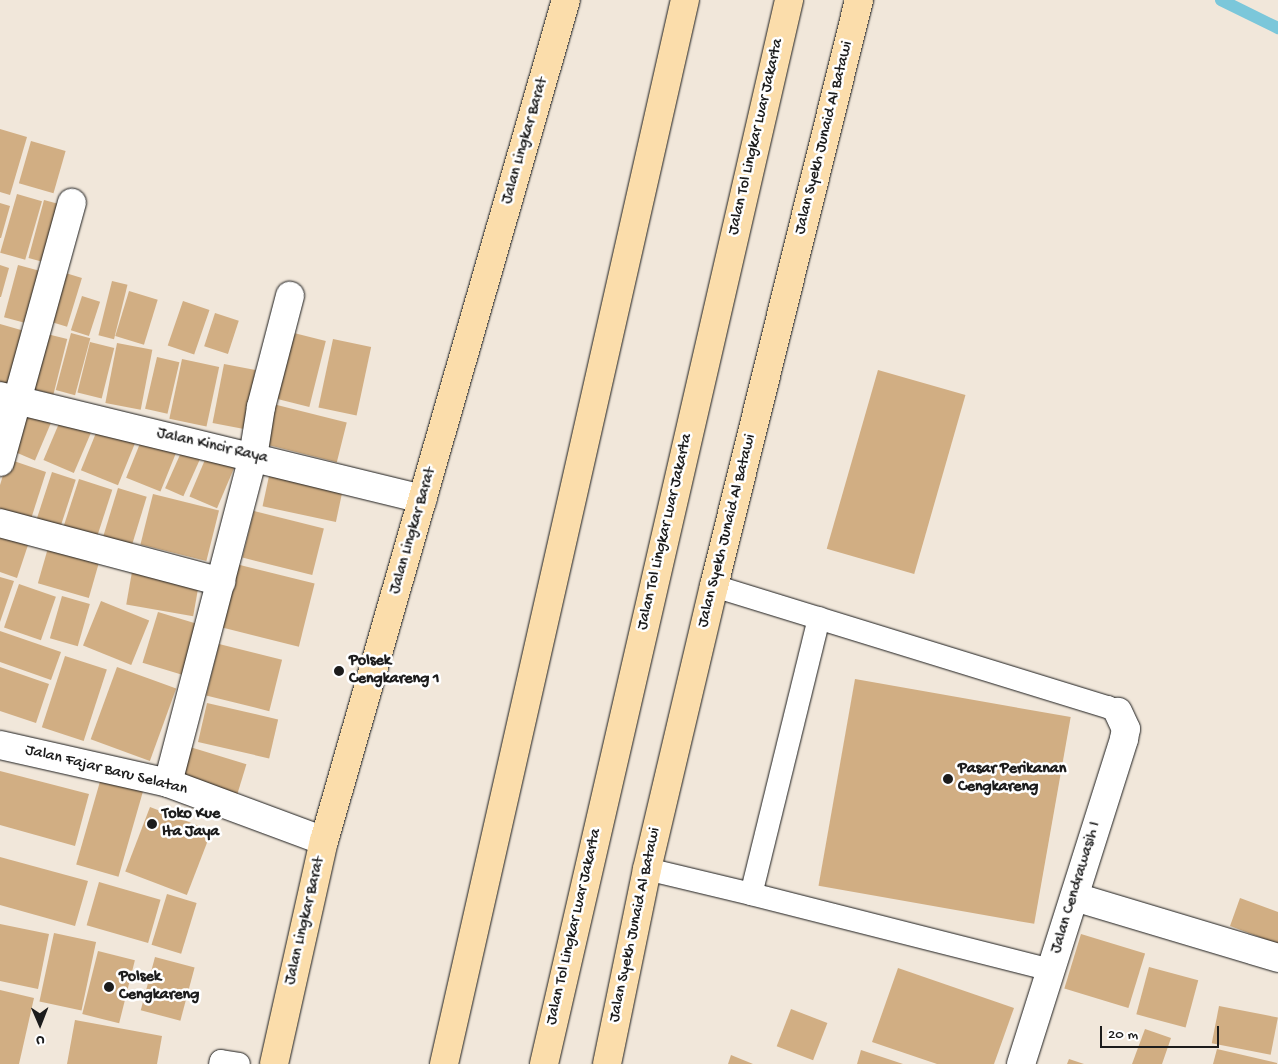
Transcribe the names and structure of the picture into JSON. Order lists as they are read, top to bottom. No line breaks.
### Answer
{"streets":{"main road":["Jalan Tol Lingkar Luar Jakarta","Jalan Syekh Junaid Al Batawi","Jalan Lingkar Barat"],"street":["Jalan Kincir Raya","Jalan Fajar Baru Selatan","Jalan Cendrawasih I"]},"crossings":[["Jalan Lingkar Barat","Jalan Kincir Raya"],["Jalan Lingkar Barat","Jalan Fajar Baru Selatan"]],"places":["Polsek Cengkareng 1","Pasar Perikanan Cengkareng","Toko Kue Ita Jaya","Polsek Cengkareng"],"scale_bar":"20 m","north":"bottom"}
